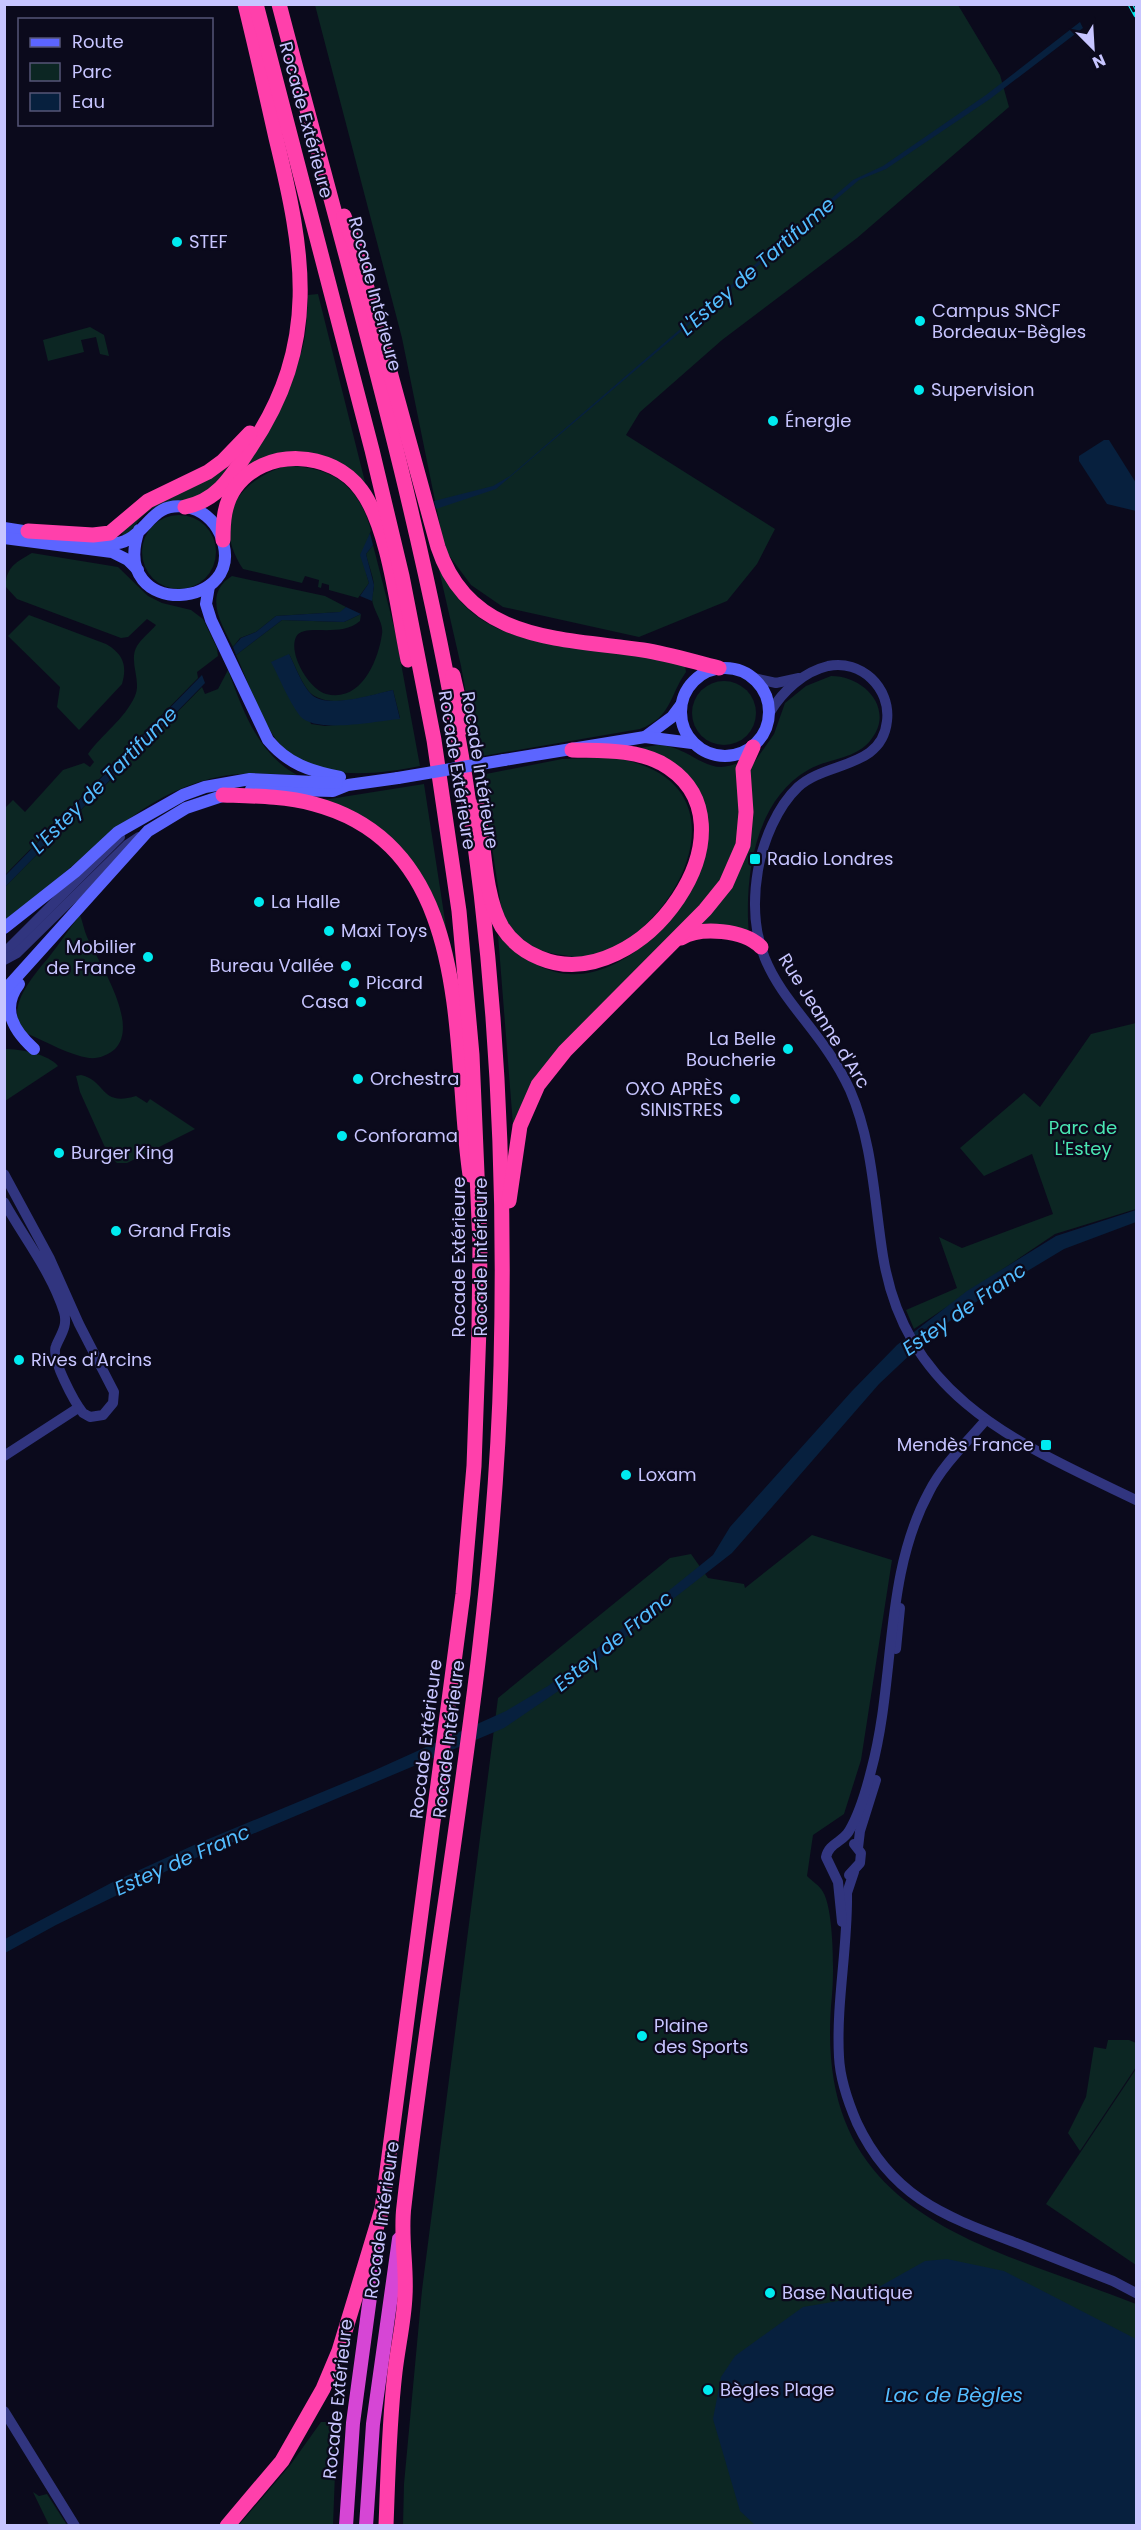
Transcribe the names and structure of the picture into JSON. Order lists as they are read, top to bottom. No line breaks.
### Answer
{"streets":{"highway":["Rocade Extérieure","Rocade Intérieure"],"street":["Rue Jeanne d'Arc"]},"water":["L'Estey de Tartifume","Estey de Franc","Lac de Bègles"],"parks":["Parc de L'Estey"],"places":{"other":["STEF","Campus SNCF Bordeaux-Bègles","Supervision","Énergie","La Halle","Maxi Toys","Mobilier de France","Bureau Vallée","Picard","Casa","La Belle Boucherie","Orchestra","OXO APRÈS SINISTRES","Conforama","Burger King","Grand Frais","Rives d'Arcins","Loxam","Plaine des Sports","Base Nautique","Bègles Plage"],"transit":["Radio Londres","Mendès France"]},"legend":["Route","Parc","Eau"],"north":"bottom right"}
